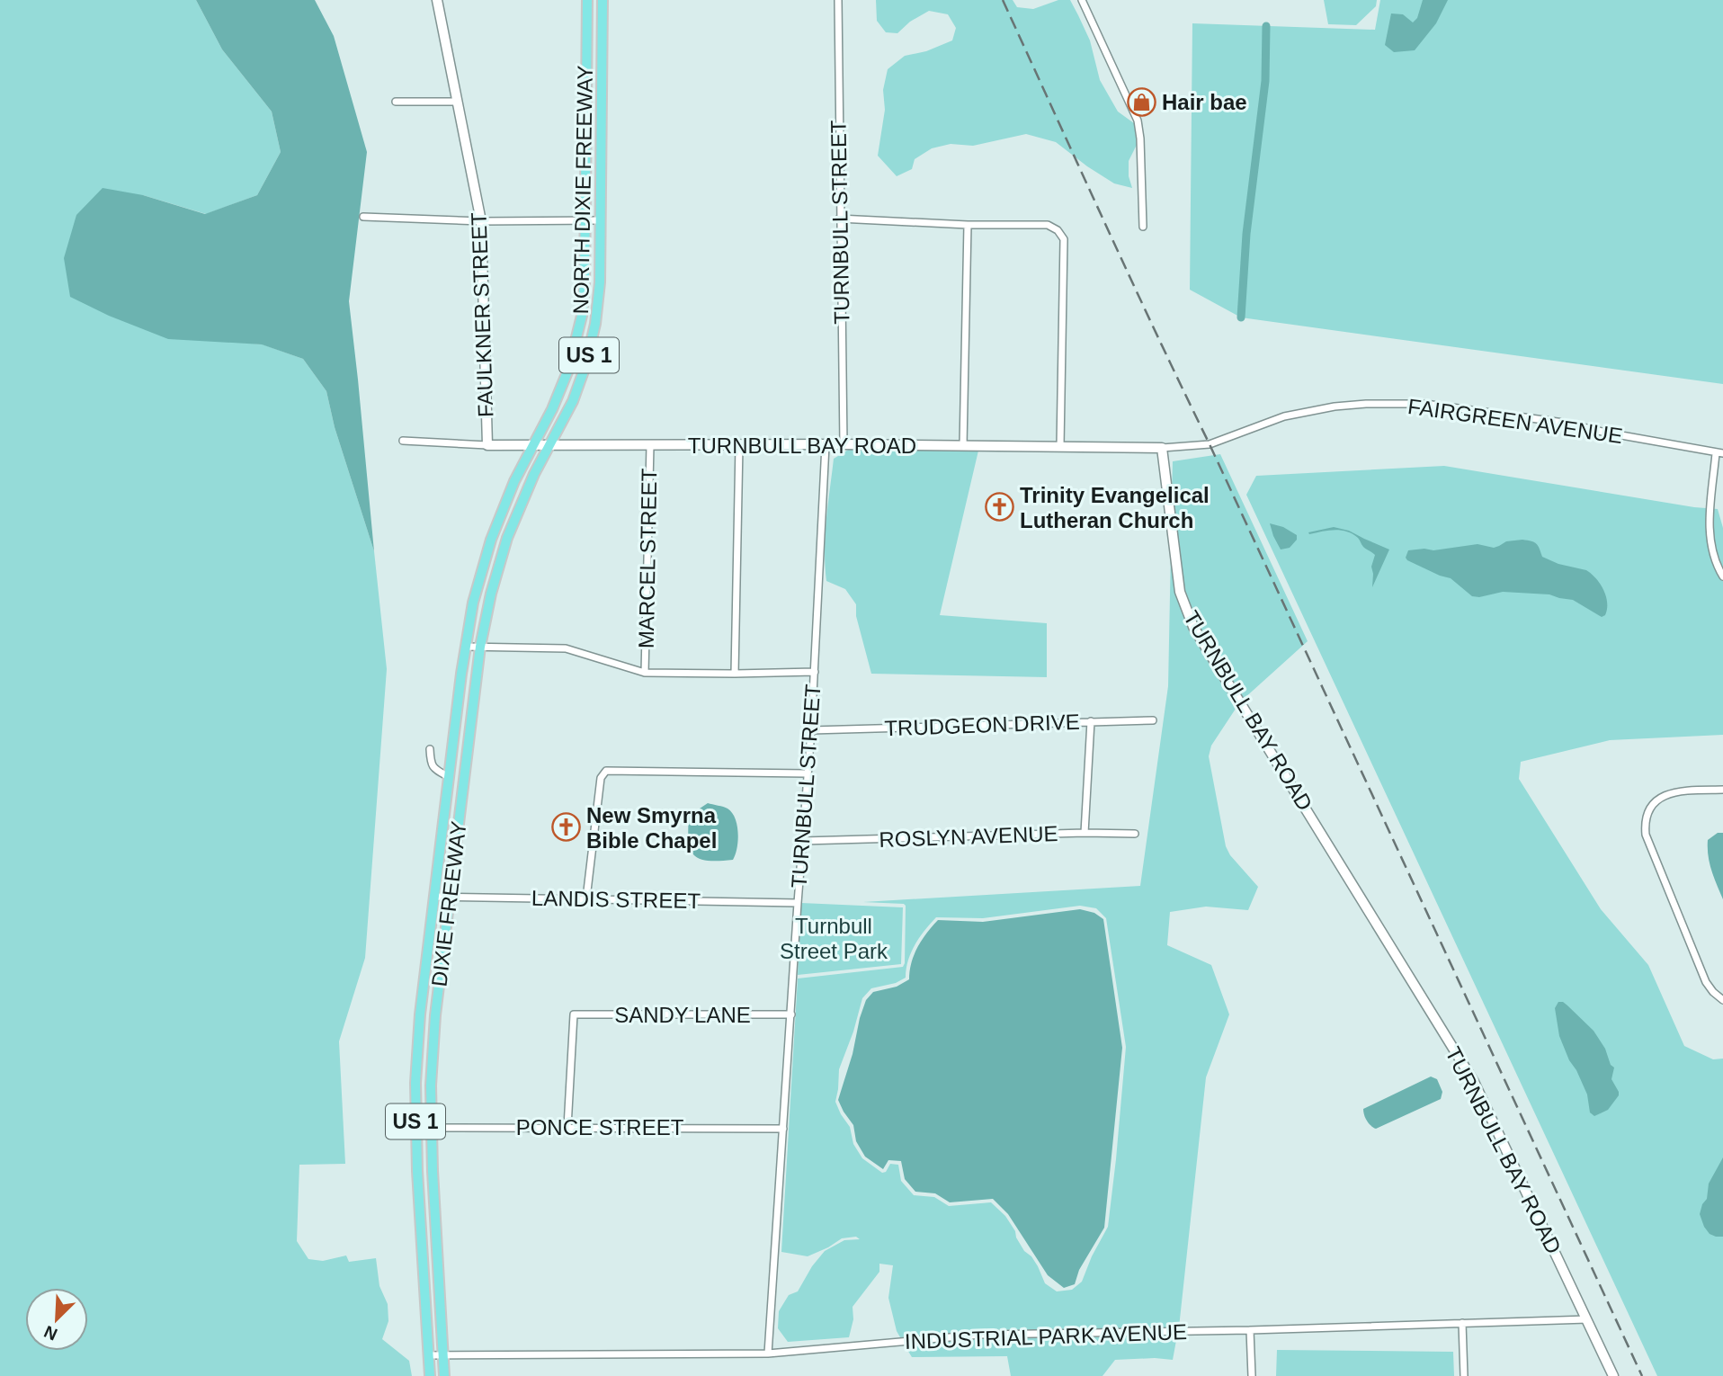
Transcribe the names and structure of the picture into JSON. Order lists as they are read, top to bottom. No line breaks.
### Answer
{"streets":{"main road":["NORTH DIXIE FREEWAY","US 1","DIXIE FREEWAY"],"street":["TURNBULL STREET","FAULKNER STREET","FAIRGREEN AVENUE","TURNBULL BAY ROAD","MARCEL STREET","TRUDGEON DRIVE","ROSLYN AVENUE","LANDIS STREET","SANDY LANE","PONCE STREET","INDUSTRIAL PARK AVENUE"]},"crossings":[["NORTH DIXIE FREEWAY","TURNBULL BAY ROAD"],["NORTH DIXIE FREEWAY","DIXIE FREEWAY"],["TURNBULL STREET","TURNBULL BAY ROAD"],["TURNBULL STREET","TRUDGEON DRIVE"],["TURNBULL STREET","ROSLYN AVENUE"],["TURNBULL STREET","LANDIS STREET"],["TURNBULL STREET","SANDY LANE"],["TURNBULL STREET","PONCE STREET"],["TURNBULL STREET","INDUSTRIAL PARK AVENUE"],["FAULKNER STREET","TURNBULL BAY ROAD"],["FAIRGREEN AVENUE","TURNBULL BAY ROAD"],["TURNBULL BAY ROAD","MARCEL STREET"],["TURNBULL BAY ROAD","DIXIE FREEWAY"],["TURNBULL BAY ROAD","INDUSTRIAL PARK AVENUE"],["LANDIS STREET","DIXIE FREEWAY"],["DIXIE FREEWAY","PONCE STREET"],["DIXIE FREEWAY","INDUSTRIAL PARK AVENUE"],["SANDY LANE","PONCE STREET"]],"parks":["Turnbull Street Park"],"places":{"shop":["Hair bae"],"church":["Trinity Evangelical Lutheran Church","New Smyrna Bible Chapel"]},"north":"bottom left"}
